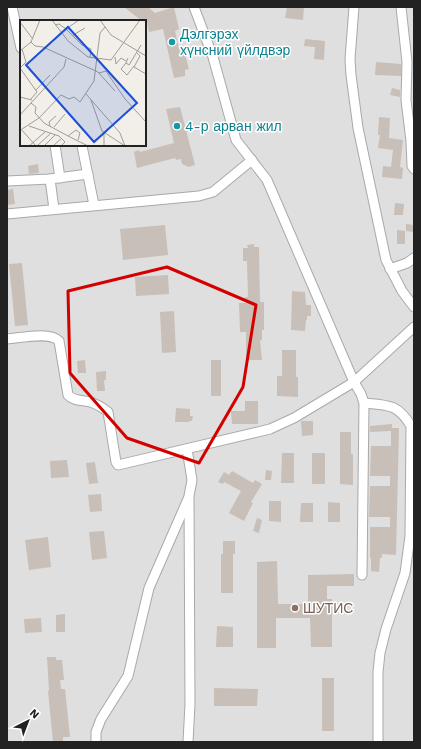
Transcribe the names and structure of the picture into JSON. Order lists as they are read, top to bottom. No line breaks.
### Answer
{"places":["Дэлгэрэх хүнсний үйлдвэр","4-р арван жил","ШУТИС"],"north":"top right"}
